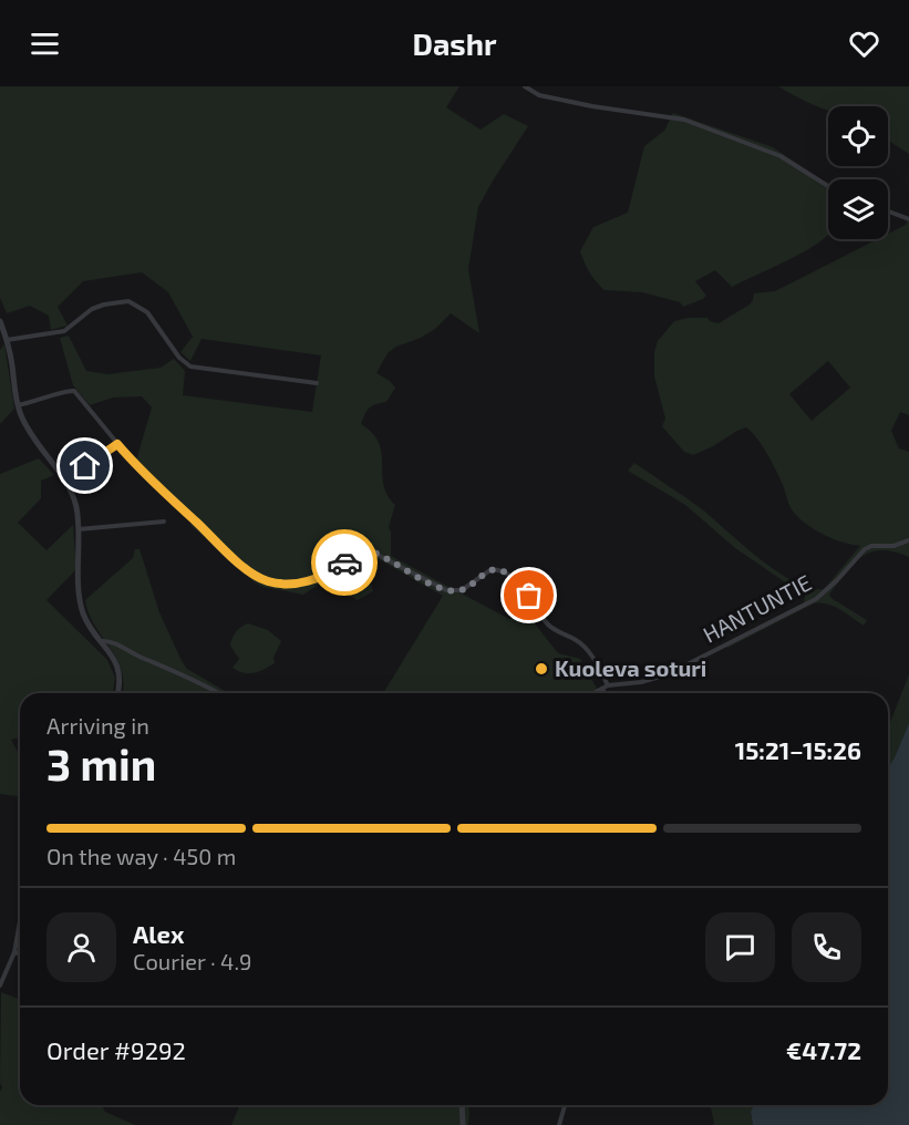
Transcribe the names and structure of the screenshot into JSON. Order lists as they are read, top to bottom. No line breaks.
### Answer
{"streets":{"street":["HANTUNTIE"]},"places":["Kuoleva soturi"],"page":{"header":"Dashr","heading":["3 min","Arriving in","15:21–15:26"],"panel":["Alex","Courier · 4.9","Order #9292","€47.72"],"bar":"On the way · 450 m"}}
